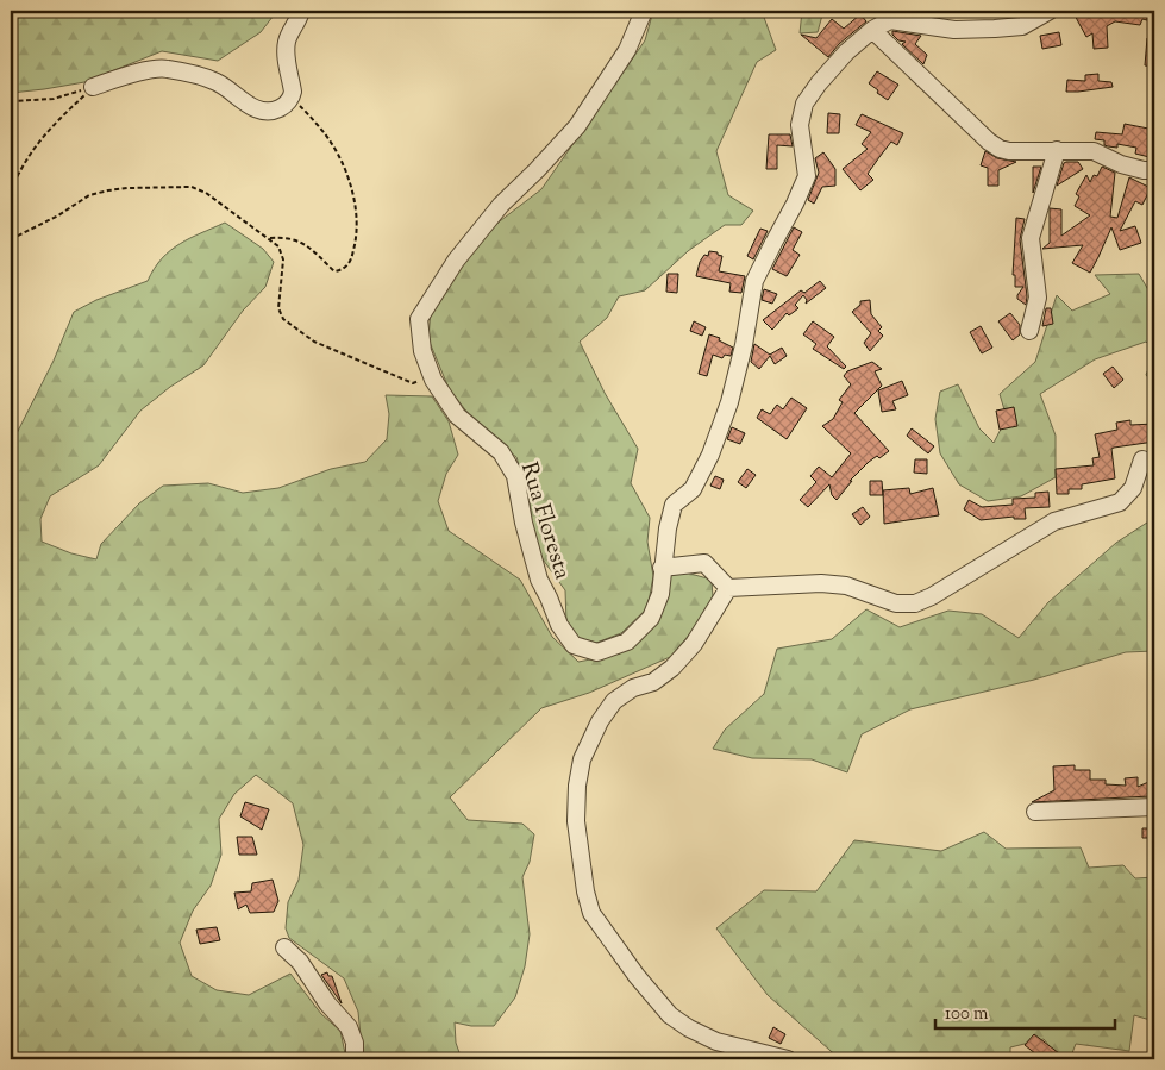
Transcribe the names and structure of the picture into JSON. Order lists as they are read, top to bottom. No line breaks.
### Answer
{"streets":{"street":["Rua Floresta"]},"scale_bar":"100 m"}
